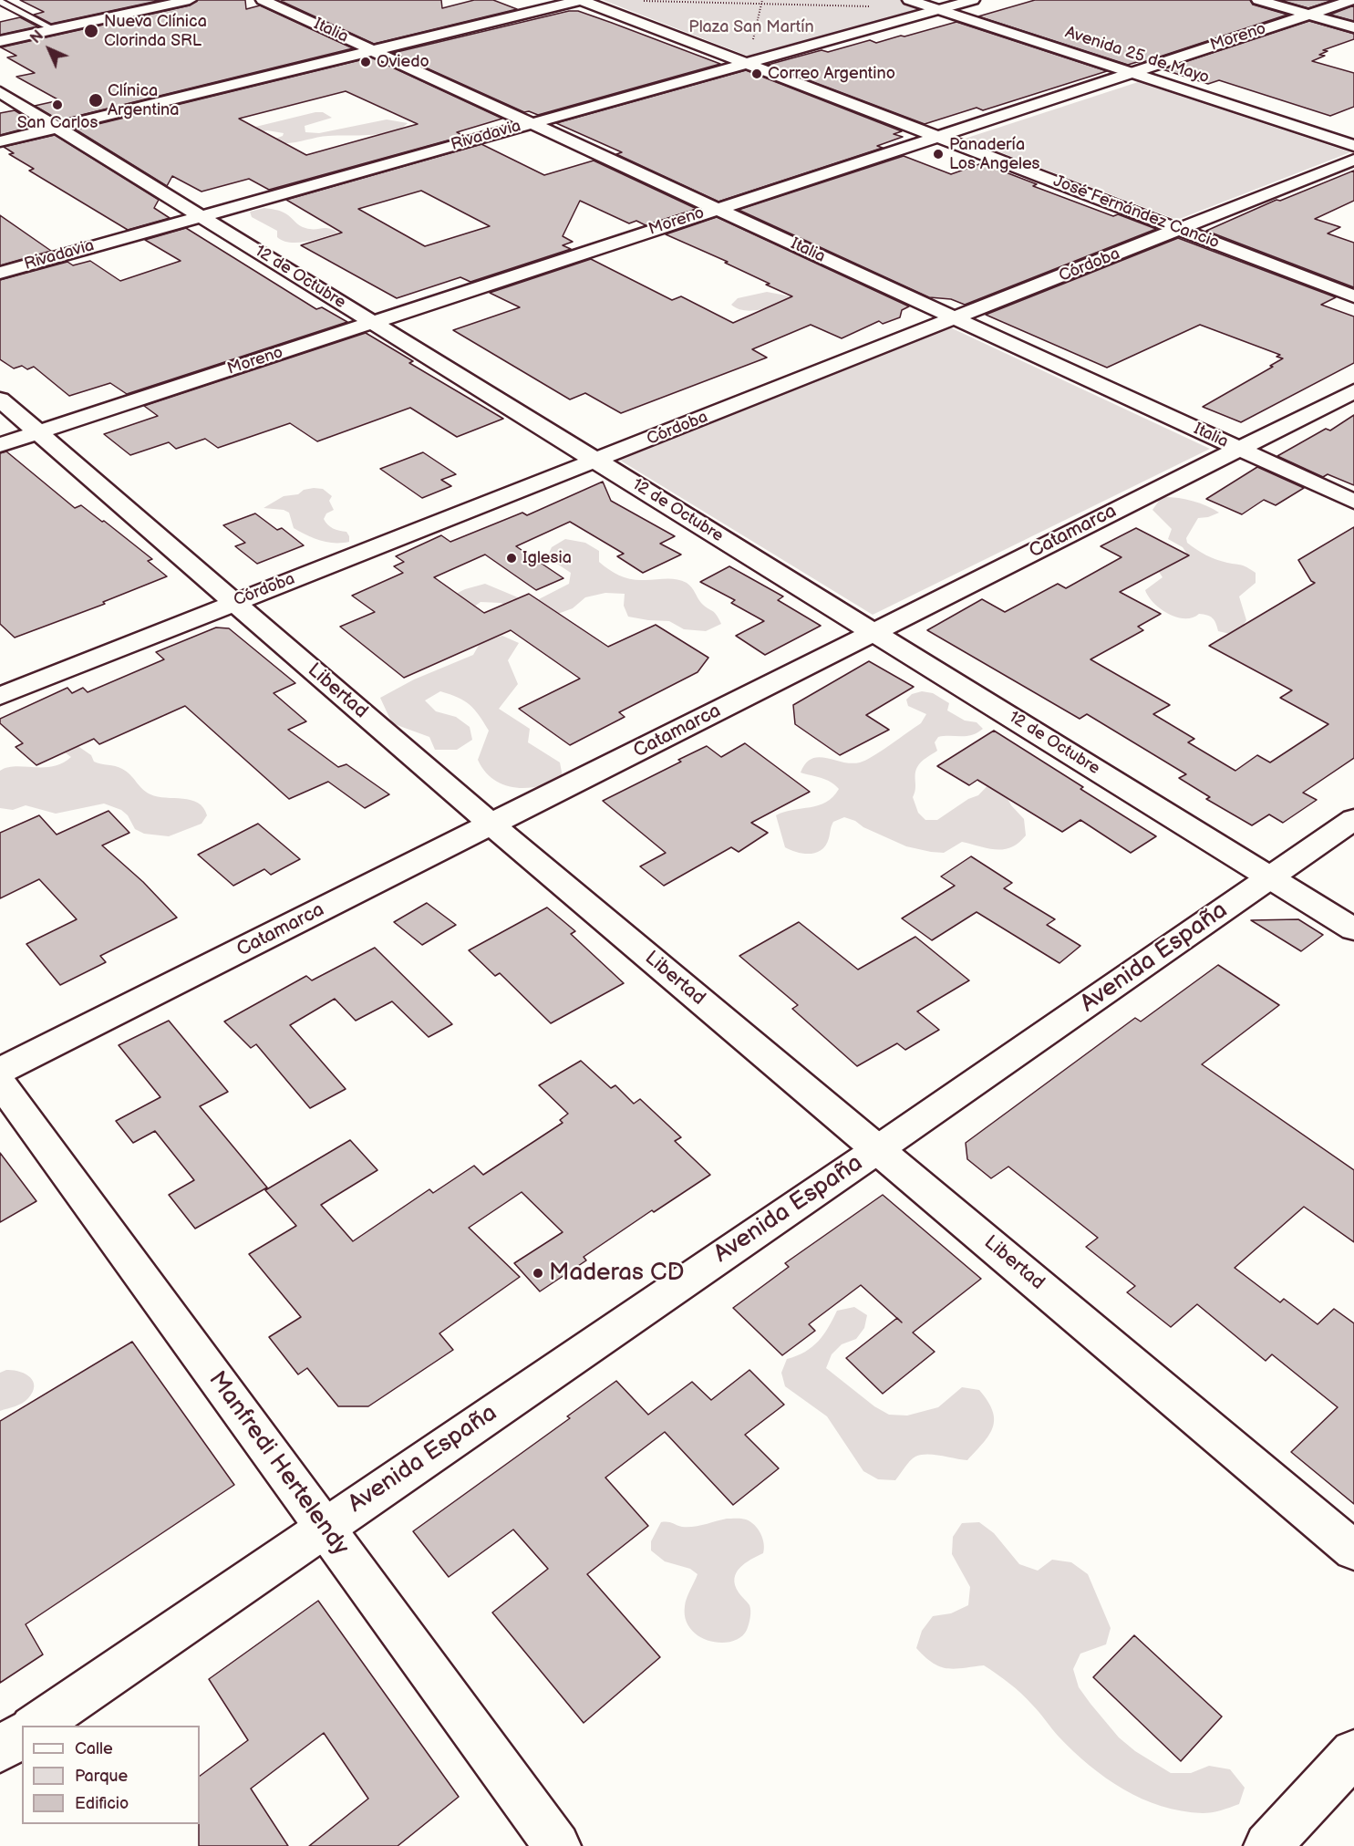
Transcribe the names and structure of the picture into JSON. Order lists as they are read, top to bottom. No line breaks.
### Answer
{"streets":{"street":["Italia","Moreno","Avenida 25 de Mayo","Rivadavia","José Fernández Cancio","Córdoba","12 de Octubre","Catamarca","Libertad","Avenida España","Manfredi Hertelendy"]},"crossings":[["Italia","Moreno"],["Italia","Rivadavia"],["Italia","Córdoba"],["Italia","Catamarca"],["Moreno","Avenida 25 de Mayo"],["Moreno","José Fernández Cancio"],["Moreno","12 de Octubre"],["Moreno","Libertad"],["Avenida 25 de Mayo","Rivadavia"],["Rivadavia","José Fernández Cancio"],["Rivadavia","12 de Octubre"],["José Fernández Cancio","Córdoba"],["Córdoba","12 de Octubre"],["Córdoba","Libertad"],["12 de Octubre","Catamarca"],["12 de Octubre","Avenida España"],["Catamarca","Libertad"],["Libertad","Avenida España"],["Avenida España","Manfredi Hertelendy"]],"parks":["Plaza San Martín"],"places":["Nueva Clínica Clorinda SRL","Oviedo","Correo Argentino","Clínica Argentina","San Carlos","Panadería Los Angeles","Iglesia","Maderas CD"],"legend":["Calle","Parque","Edificio"],"north":"top left"}
